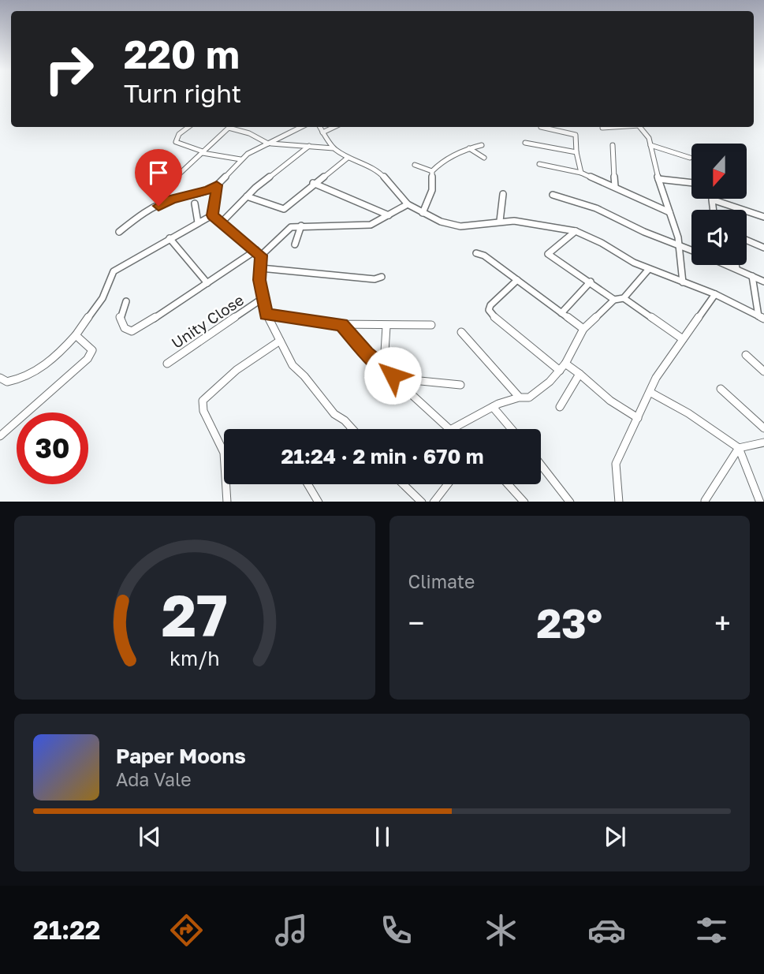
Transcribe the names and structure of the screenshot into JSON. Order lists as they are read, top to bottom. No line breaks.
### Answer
{"streets":{"street":["Unity Close"]},"north":"bottom","page":{"turn":["220 m","Turn right"],"limit":"30","trip":"21:24 · 2 min · 670 m","tile":"Climate","heat":["−","23°","+"],"song":["Paper Moons","Ada Vale"],"tabs":"21:22","gauge":["27","km/h"]}}
